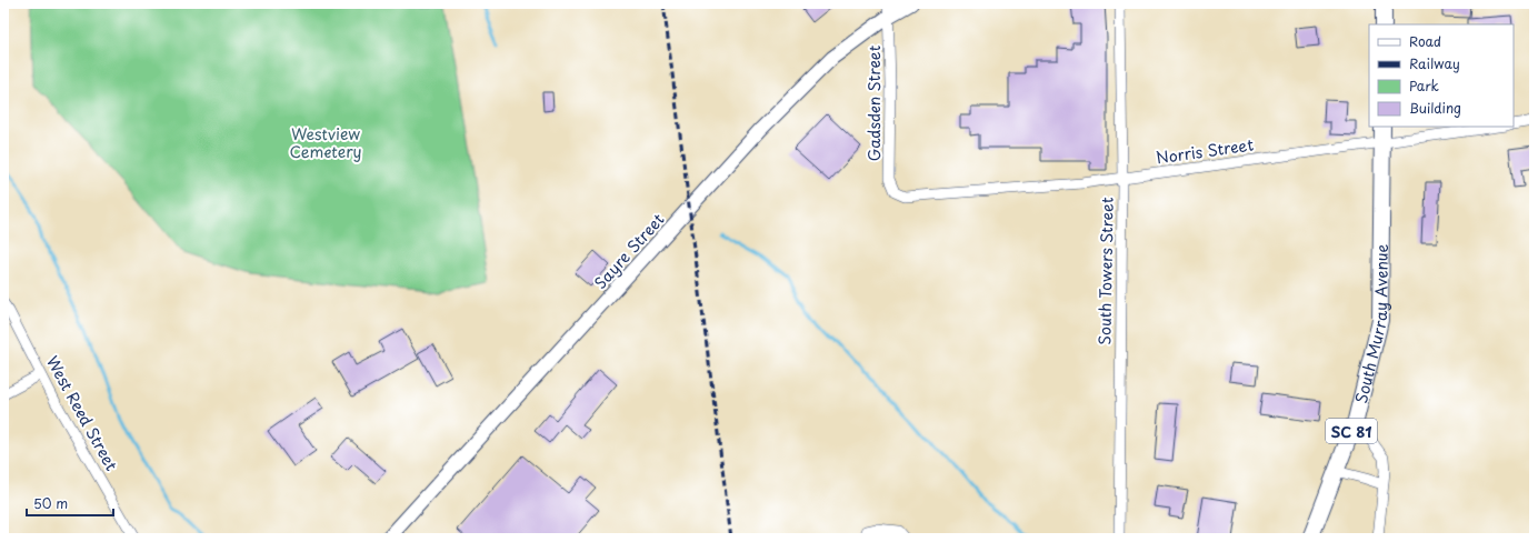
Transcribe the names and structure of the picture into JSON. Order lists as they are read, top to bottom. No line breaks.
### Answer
{"streets":{"main road":["Sayre Street","South Murray Avenue","SC 81"],"street":["Gadsden Street","Norris Street","South Towers Street","West Reed Street"]},"crossings":[["Gadsden Street","Norris Street"],["Gadsden Street","Sayre Street"],["Norris Street","South Towers Street"],["Norris Street","South Murray Avenue"]],"parks":["Westview Cemetery"],"legend":["Road","Railway","Park","Building"],"scale_bar":"50 m"}
